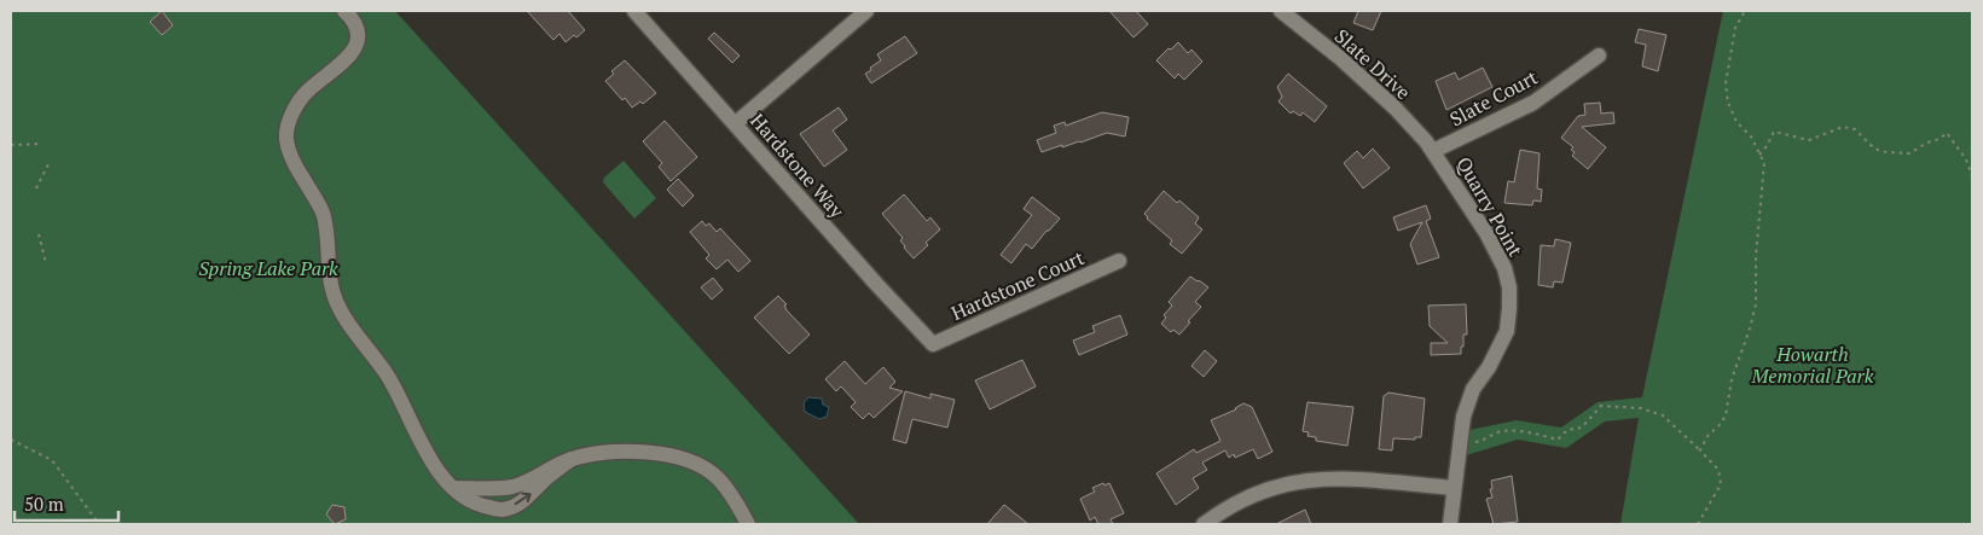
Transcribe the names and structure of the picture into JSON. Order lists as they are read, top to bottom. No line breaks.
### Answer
{"streets":{"street":["Slate Drive","Slate Court","Hardstone Way","Quarry Point","Hardstone Court"]},"crossings":[["Slate Drive","Slate Court"],["Slate Drive","Quarry Point"],["Slate Court","Quarry Point"],["Hardstone Way","Hardstone Court"]],"parks":["Spring Lake Park","Howarth Memorial Park"],"scale_bar":"50 m"}
